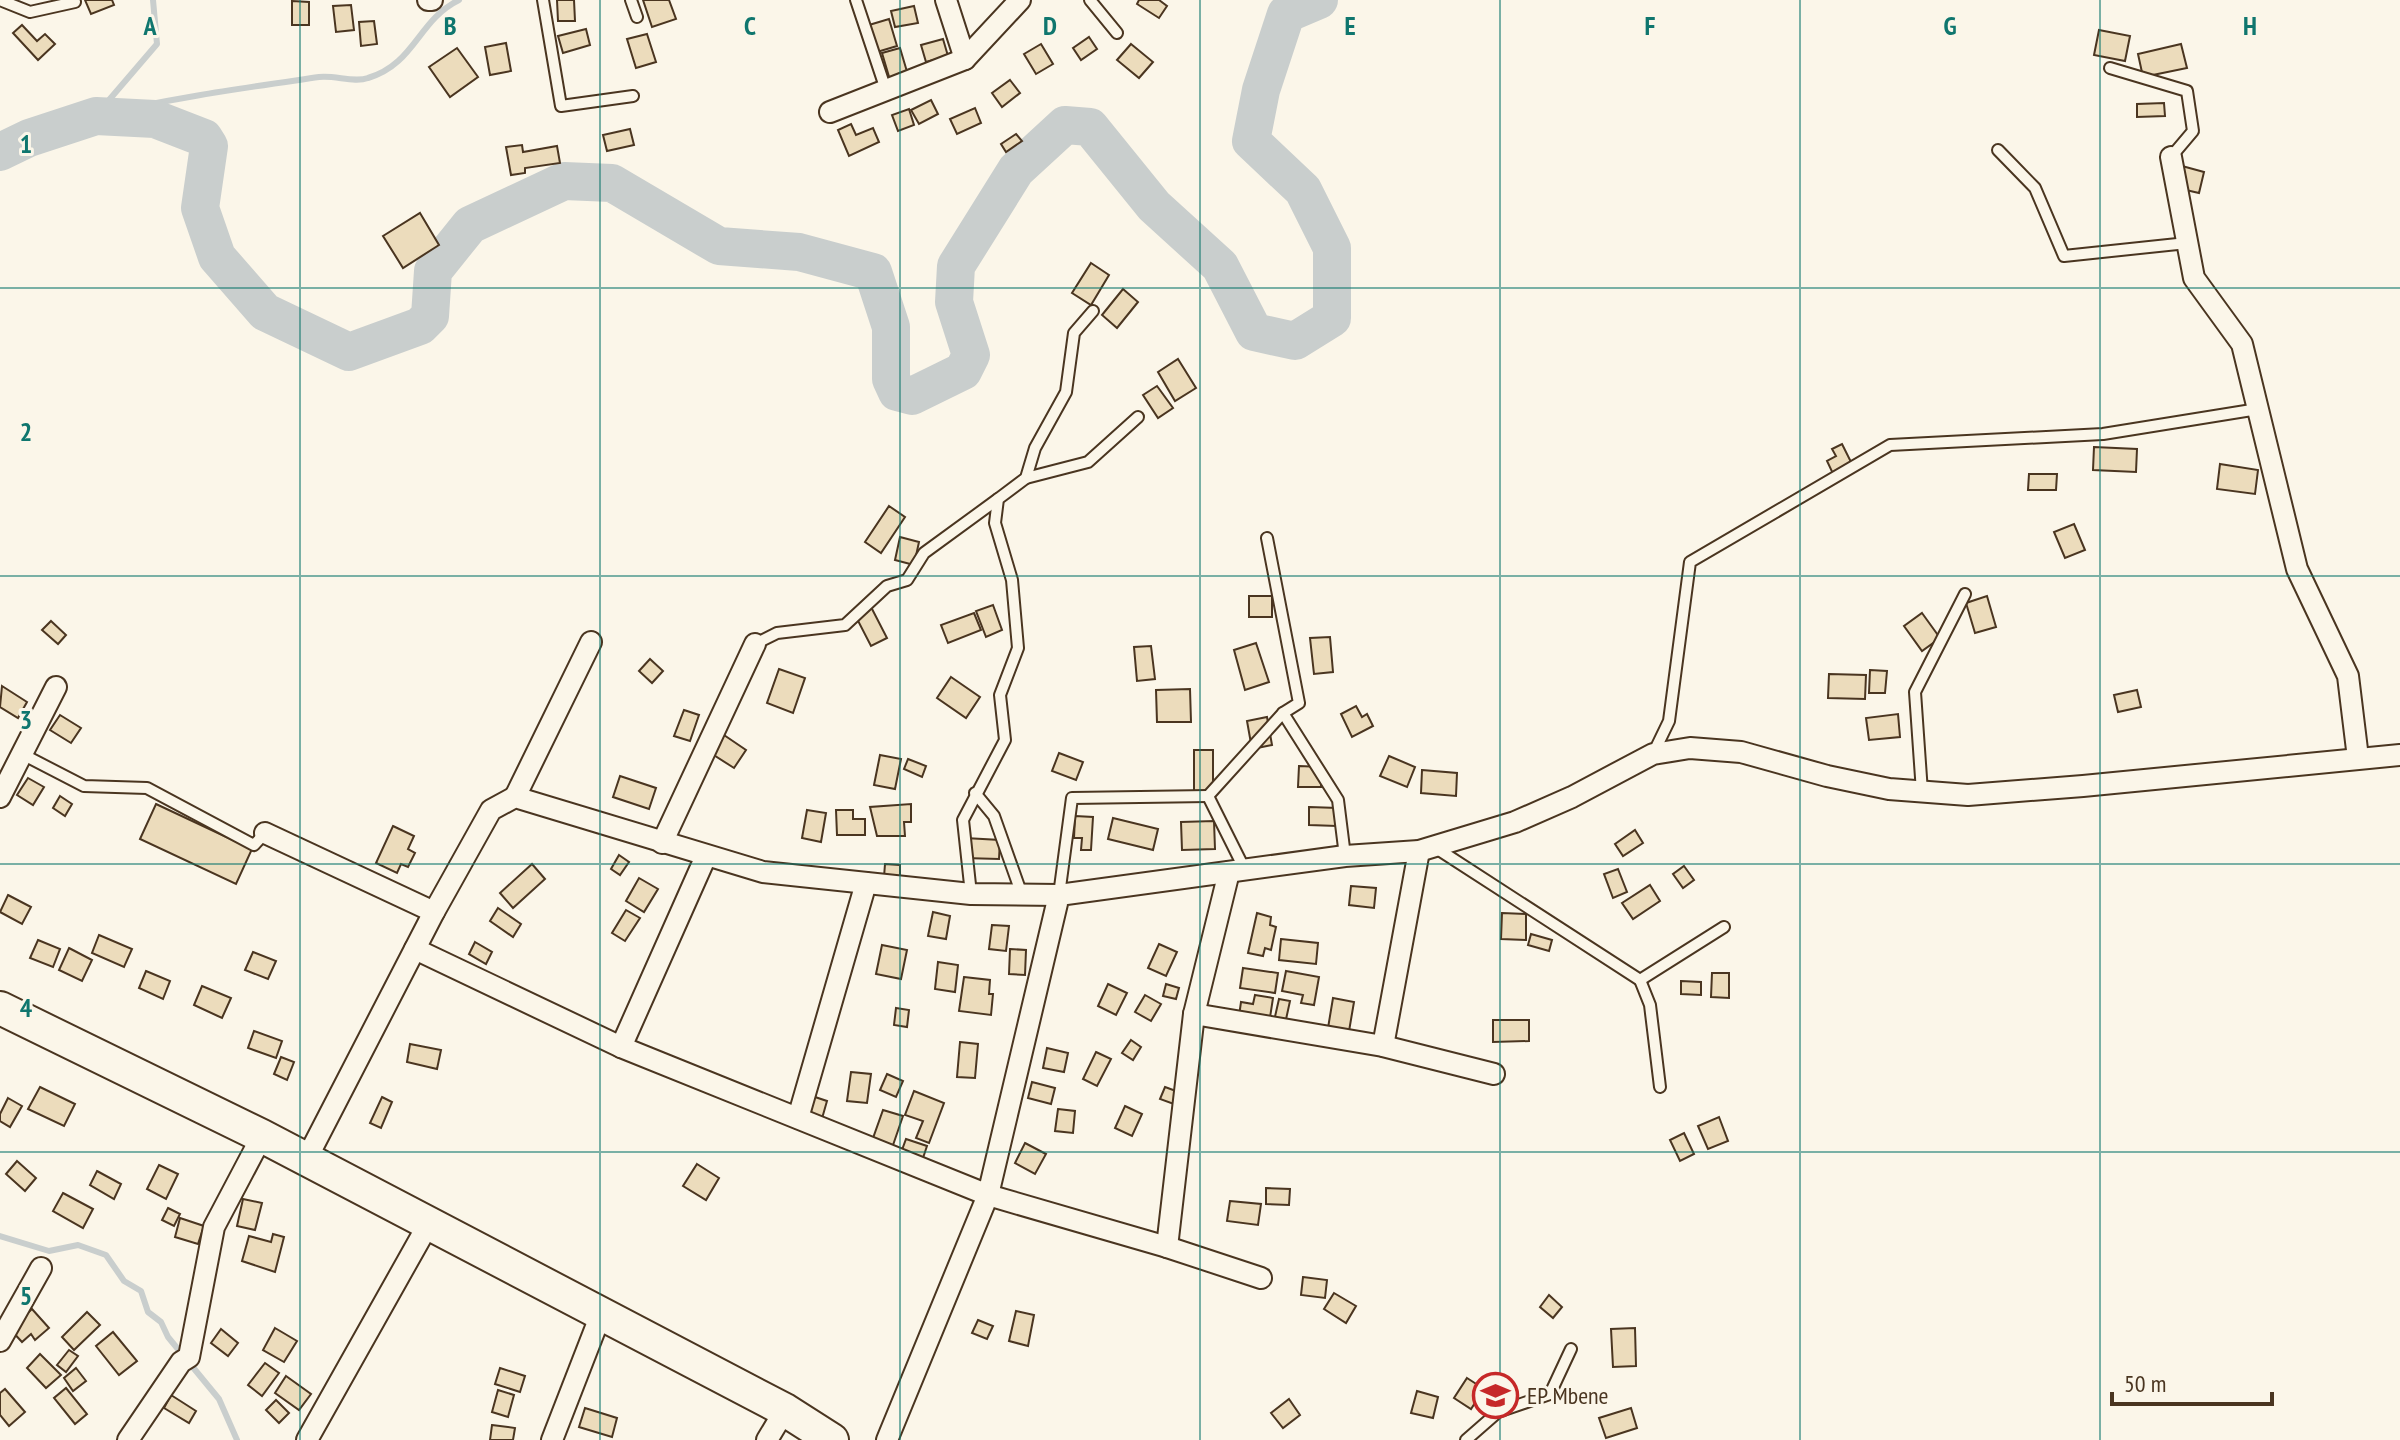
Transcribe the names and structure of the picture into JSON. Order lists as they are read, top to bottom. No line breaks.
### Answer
{"places":{"school or university":["EP Mbene"]},"scale_bar":"50 m","grid":{"columns":["A","B","C","D","E","F","G","H"],"rows":["1","2","3","4","5"]}}
